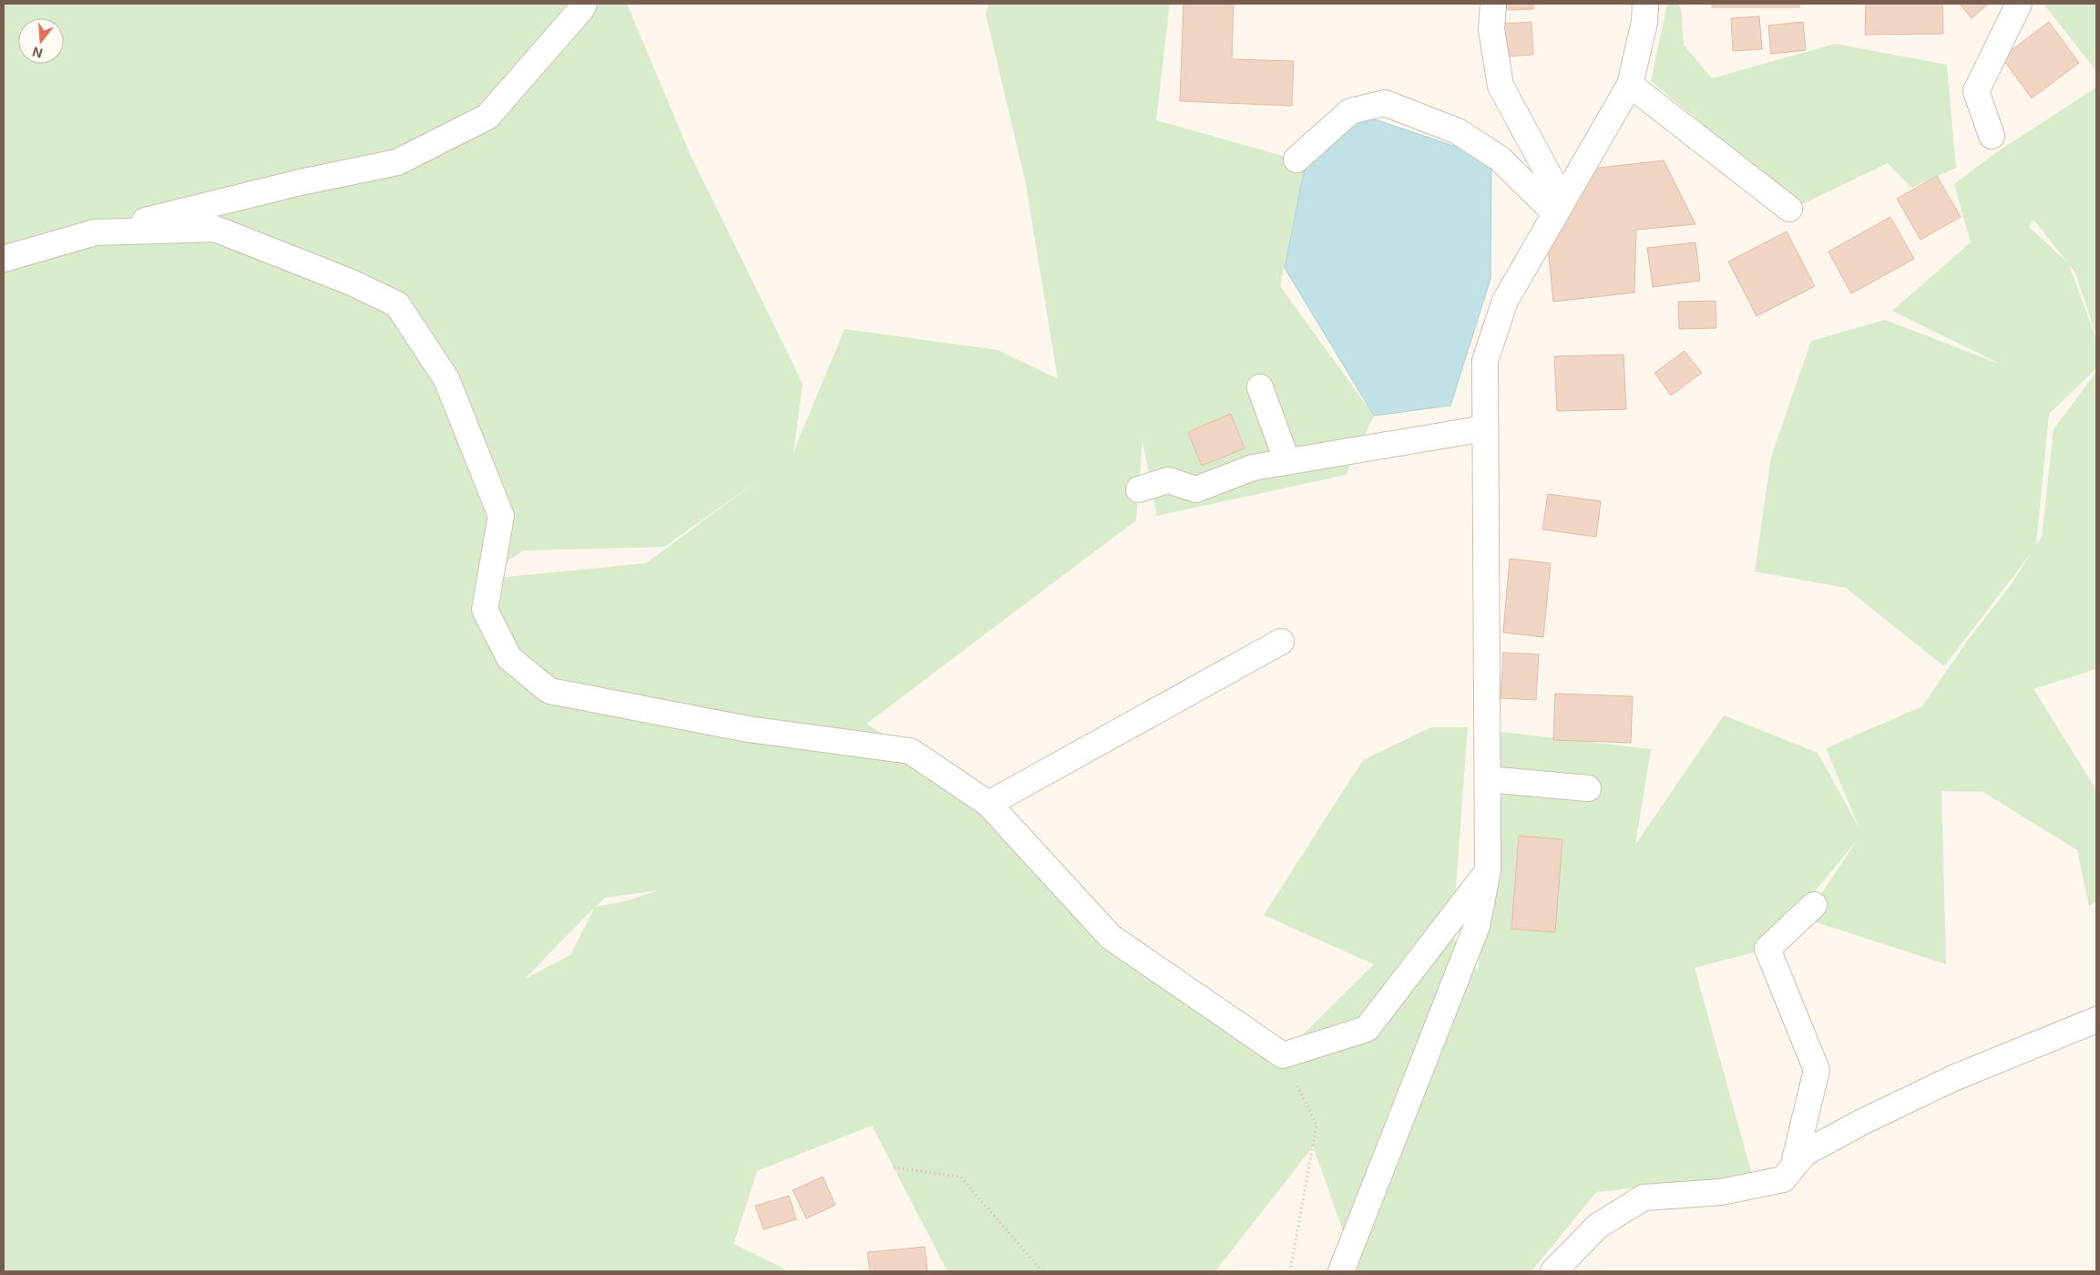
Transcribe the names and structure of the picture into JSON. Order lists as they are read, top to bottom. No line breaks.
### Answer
{"north":"bottom"}
